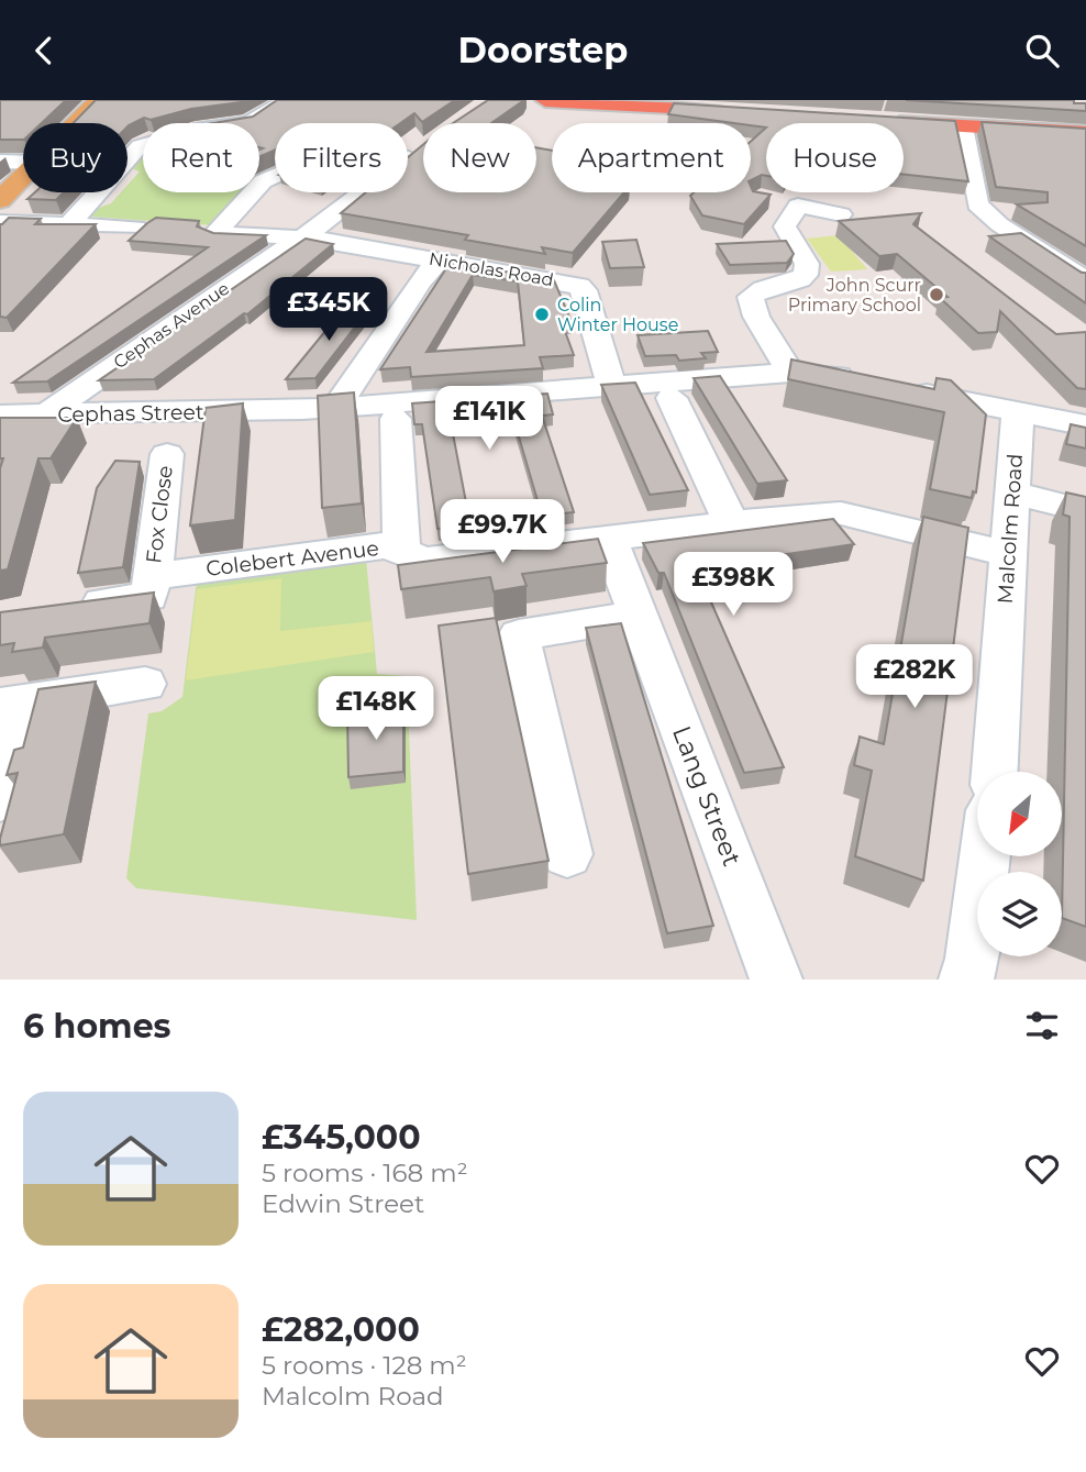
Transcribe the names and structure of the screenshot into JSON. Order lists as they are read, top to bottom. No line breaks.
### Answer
{"streets":{"street":["Nicholas Road","Cephas Avenue","Cephas Street","Fox Close","Malcolm Road","Colebert Avenue","Lang Street"]},"crossings":[["Nicholas Road","Cephas Avenue"],["Nicholas Road","Cephas Street"],["Cephas Avenue","Cephas Street"],["Fox Close","Colebert Avenue"],["Malcolm Road","Colebert Avenue"],["Colebert Avenue","Lang Street"]],"places":["John Scurr Primary School","Colin Winter House"],"north":"bottom left","page":{"header":"Doorstep","chip":["Buy","Rent","Filters","New","Apartment","House"],"price":["£345K","£141K","£99.7K","£398K","£282K","£148K"],"heading":"6 homes","list":[{"name":"£345,000","note":"5 rooms · 168 m² · Edwin Street"},{"name":"£282,000","note":"5 rooms · 128 m² · Malcolm Road"}]}}
